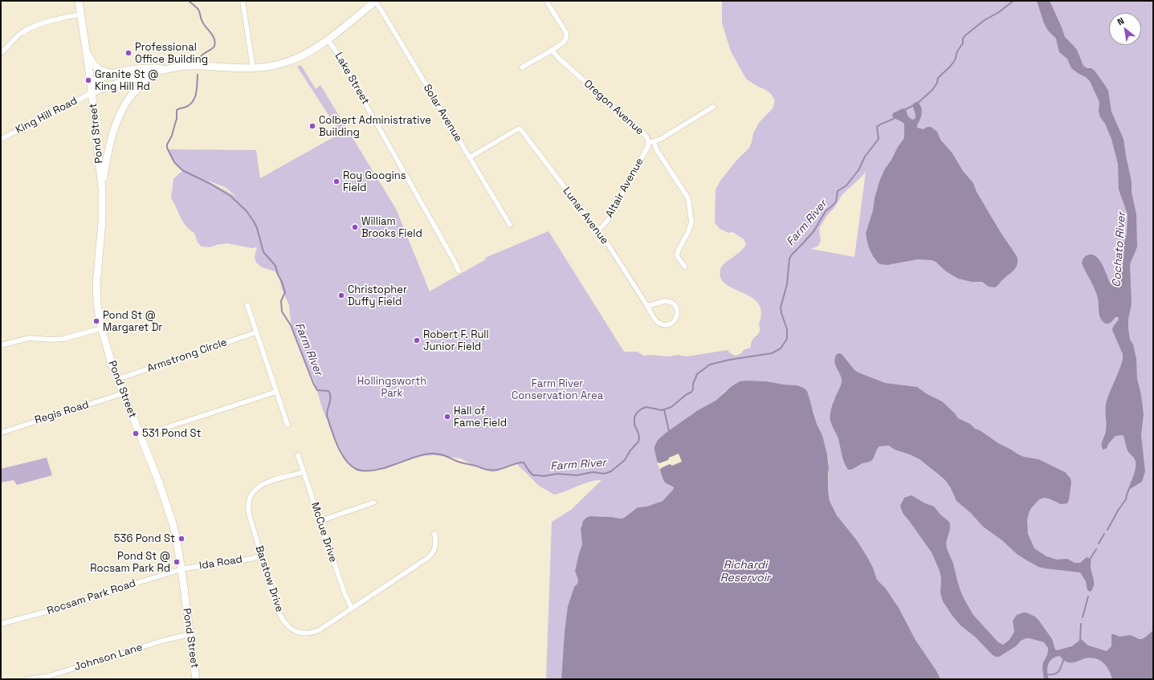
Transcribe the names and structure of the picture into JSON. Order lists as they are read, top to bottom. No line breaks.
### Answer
{"streets":{"main road":["Pond Street"],"street":["Lake Street","Oregon Avenue","Solar Avenue","King Hill Road","Altair Avenue","Lunar Avenue","Armstrong Circle","Regis Road","McCue Drive","Ida Road","Barstow Drive","Rocsam Park Road","Johnson Lane"]},"crossings":[["Lake Street","Pond Street"],["Oregon Avenue","Altair Avenue"],["Solar Avenue","Pond Street"],["Solar Avenue","Lunar Avenue"],["King Hill Road","Pond Street"],["Pond Street","Armstrong Circle"],["Pond Street","Regis Road"],["Pond Street","Ida Road"],["Pond Street","Rocsam Park Road"],["Pond Street","Johnson Lane"],["Altair Avenue","Lunar Avenue"],["McCue Drive","Barstow Drive"],["Ida Road","Barstow Drive"],["Ida Road","Rocsam Park Road"]],"water":["Farm River","Cochato River","Richardi Reservoir"],"parks":["Hollingsworth Park","Farm River Conservation Area"],"places":["Professional Office Building","Granite St @ King Hill Rd","Colbert Administrative Building","Roy Googins Field","William Brooks Field","Christopher Duffy Field","Pond St @ Margaret Dr","Robert F. Rull Junior Field","Hall of Fame Field","531 Pond St","536 Pond St","Pond St @ Rocsam Park Rd"],"north":"top left"}
